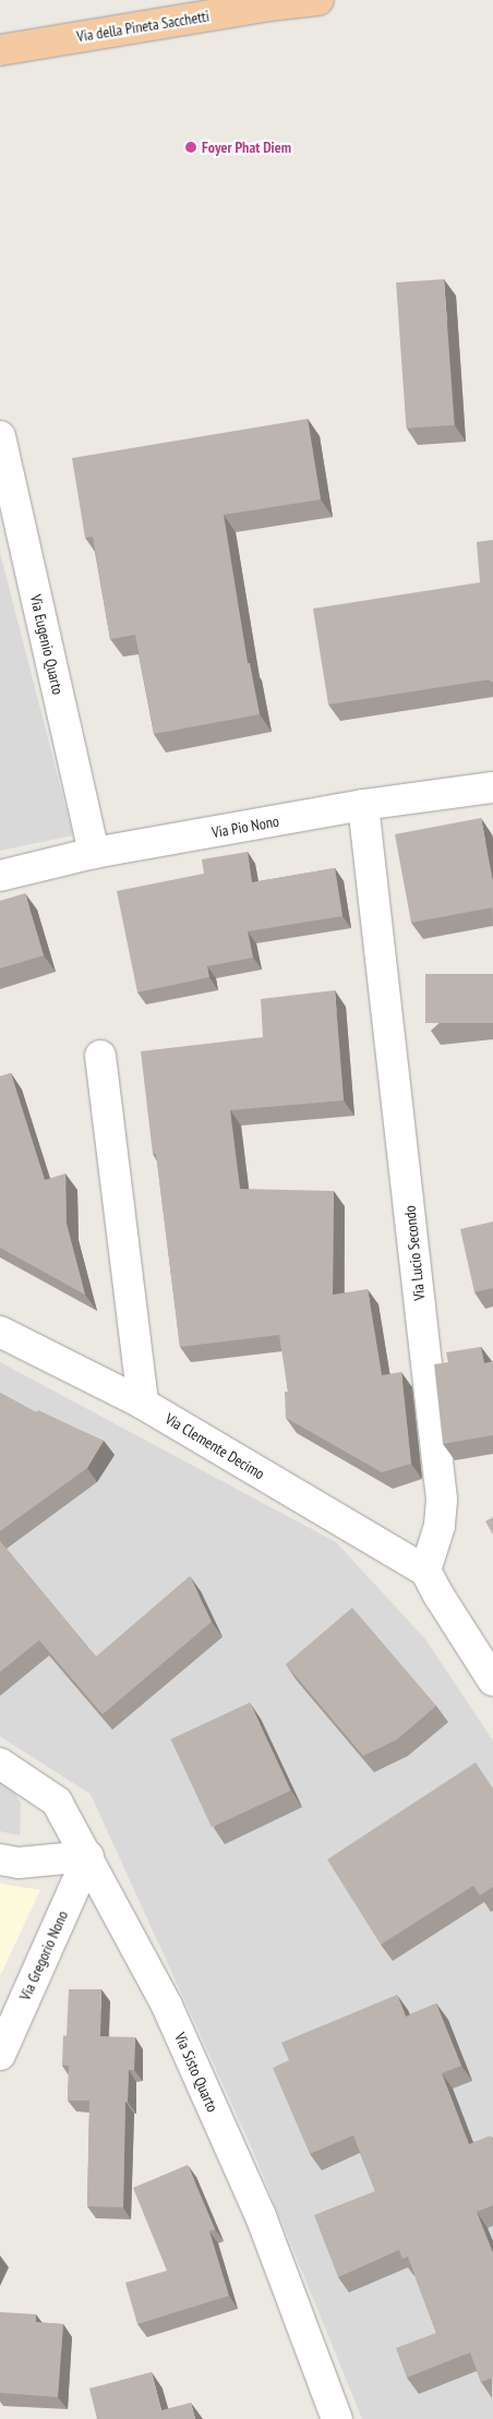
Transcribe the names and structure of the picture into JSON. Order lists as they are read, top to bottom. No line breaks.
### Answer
{"streets":{"main road":["Via della Pineta Sacchetti"],"street":["Via Eugenio Quarto","Via Pio Nono","Via Lucio Secondo","Via Clemente Decimo","Via Gregorio Nono","Via Sisto Quarto"]},"crossings":[["Via Eugenio Quarto","Via Pio Nono"],["Via Pio Nono","Via Lucio Secondo"],["Via Lucio Secondo","Via Clemente Decimo"],["Via Gregorio Nono","Via Sisto Quarto"]],"places":["Foyer Phat Diem"]}
